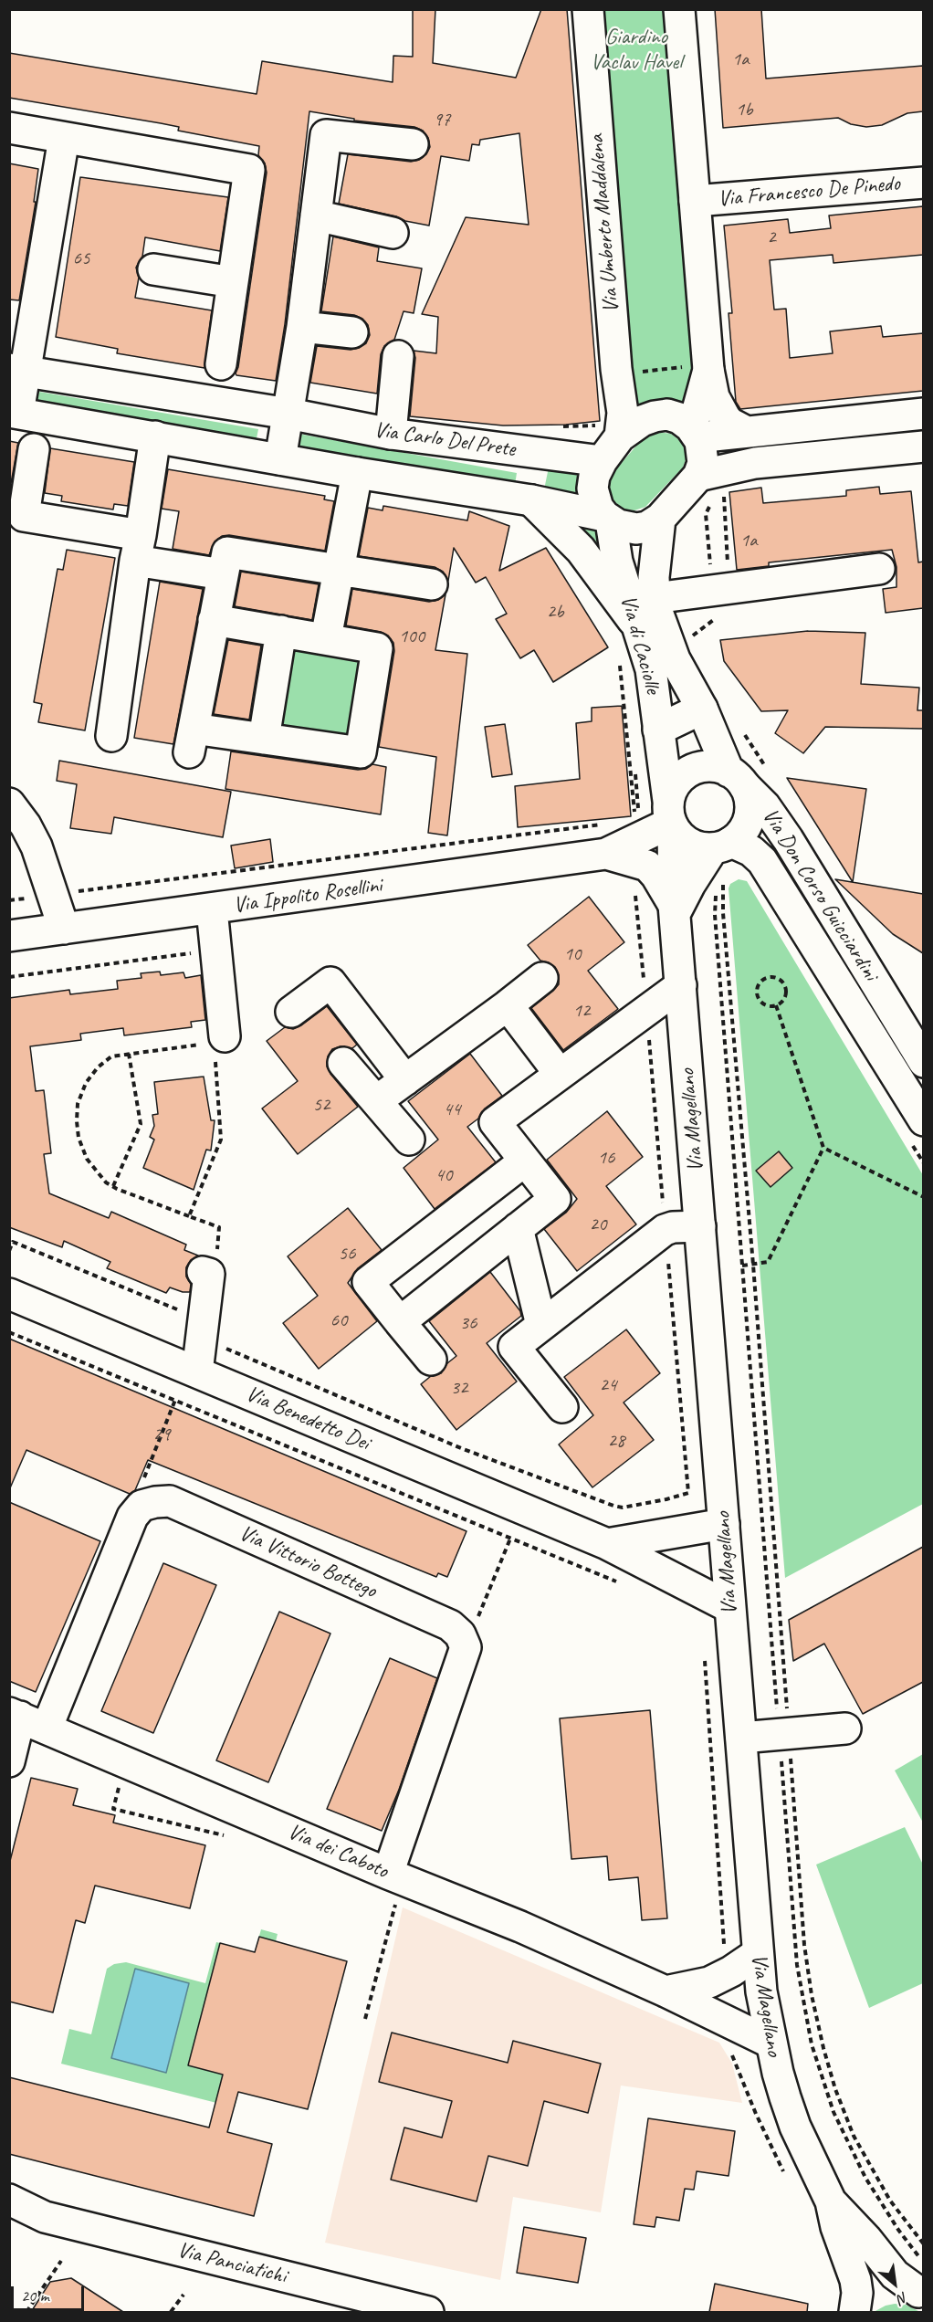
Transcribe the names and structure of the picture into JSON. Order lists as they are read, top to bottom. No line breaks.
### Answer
{"streets":{"street":["Via Francesco De Pinedo","Via Umberto Maddalena","Via Carlo Del Prete","Via di Caciolle","Via Don Corso Guicciardini","Via Ippolito Rosellini","Via Magellano","Via Benedetto Dei","Via Vittorio Bottego","Via dei Caboto","Via Panciatichi"]},"crossings":[["Via Umberto Maddalena","Via Carlo Del Prete"],["Via Umberto Maddalena","Via di Caciolle"],["Via Umberto Maddalena","Via Don Corso Guicciardini"],["Via Carlo Del Prete","Via di Caciolle"],["Via Carlo Del Prete","Via Don Corso Guicciardini"],["Via di Caciolle","Via Don Corso Guicciardini"],["Via di Caciolle","Via Ippolito Rosellini"],["Via di Caciolle","Via Magellano"],["Via Don Corso Guicciardini","Via Ippolito Rosellini"],["Via Don Corso Guicciardini","Via Magellano"],["Via Ippolito Rosellini","Via Magellano"],["Via Magellano","Via Benedetto Dei"],["Via Magellano","Via dei Caboto"]],"parks":["Giardino Vaclav Havel"],"house_numbers":["1a","1b","97","2","65","1a","2b","100","10","12","52","44","16","40","20","56","60","36","24","32","29","28"],"scale_bar":"20 m","north":"bottom right"}
